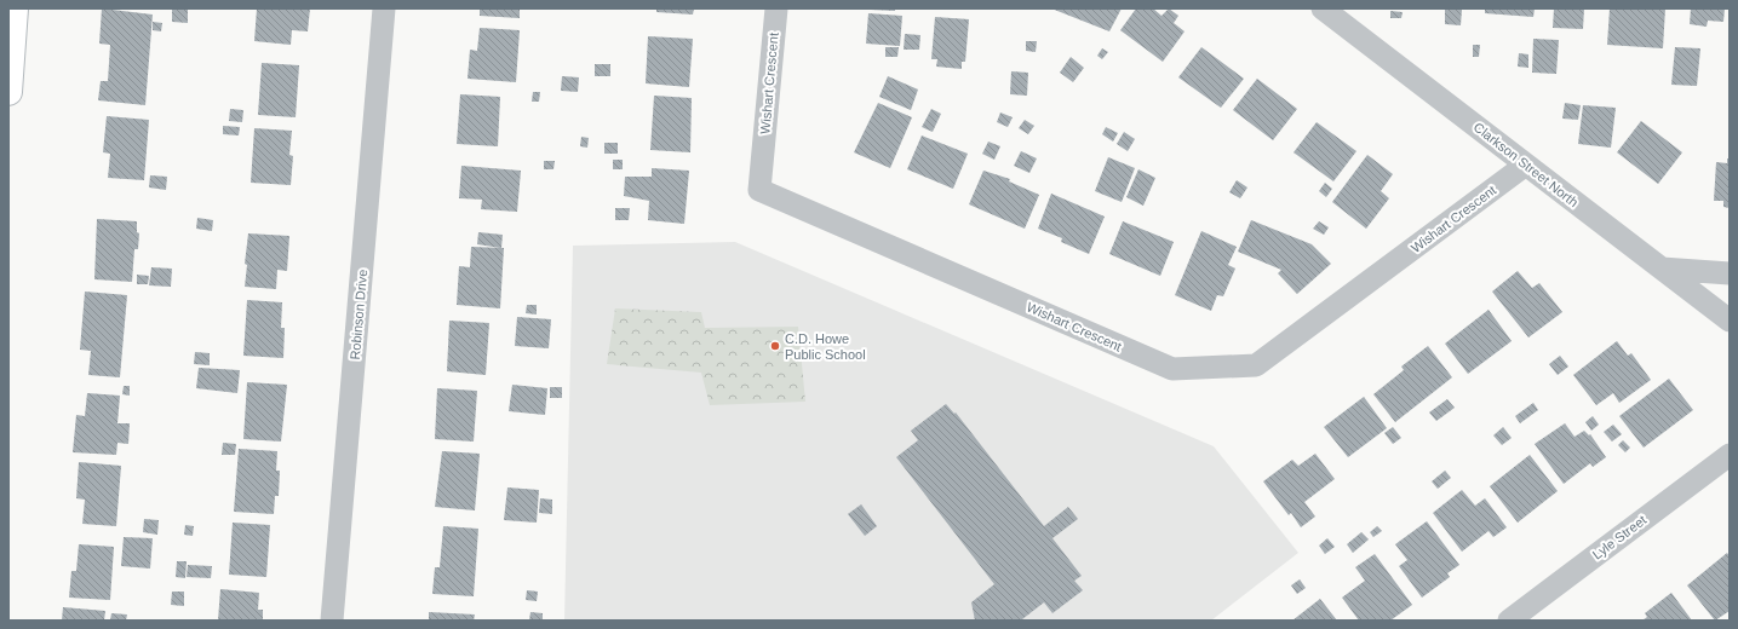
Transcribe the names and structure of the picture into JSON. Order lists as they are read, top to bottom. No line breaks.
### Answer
{"streets":{"street":["Wishart Crescent","Clarkson Street North","Robinson Drive","Lyle Street"]},"crossings":[["Wishart Crescent","Clarkson Street North"]],"places":["C.D. Howe Public School"]}
